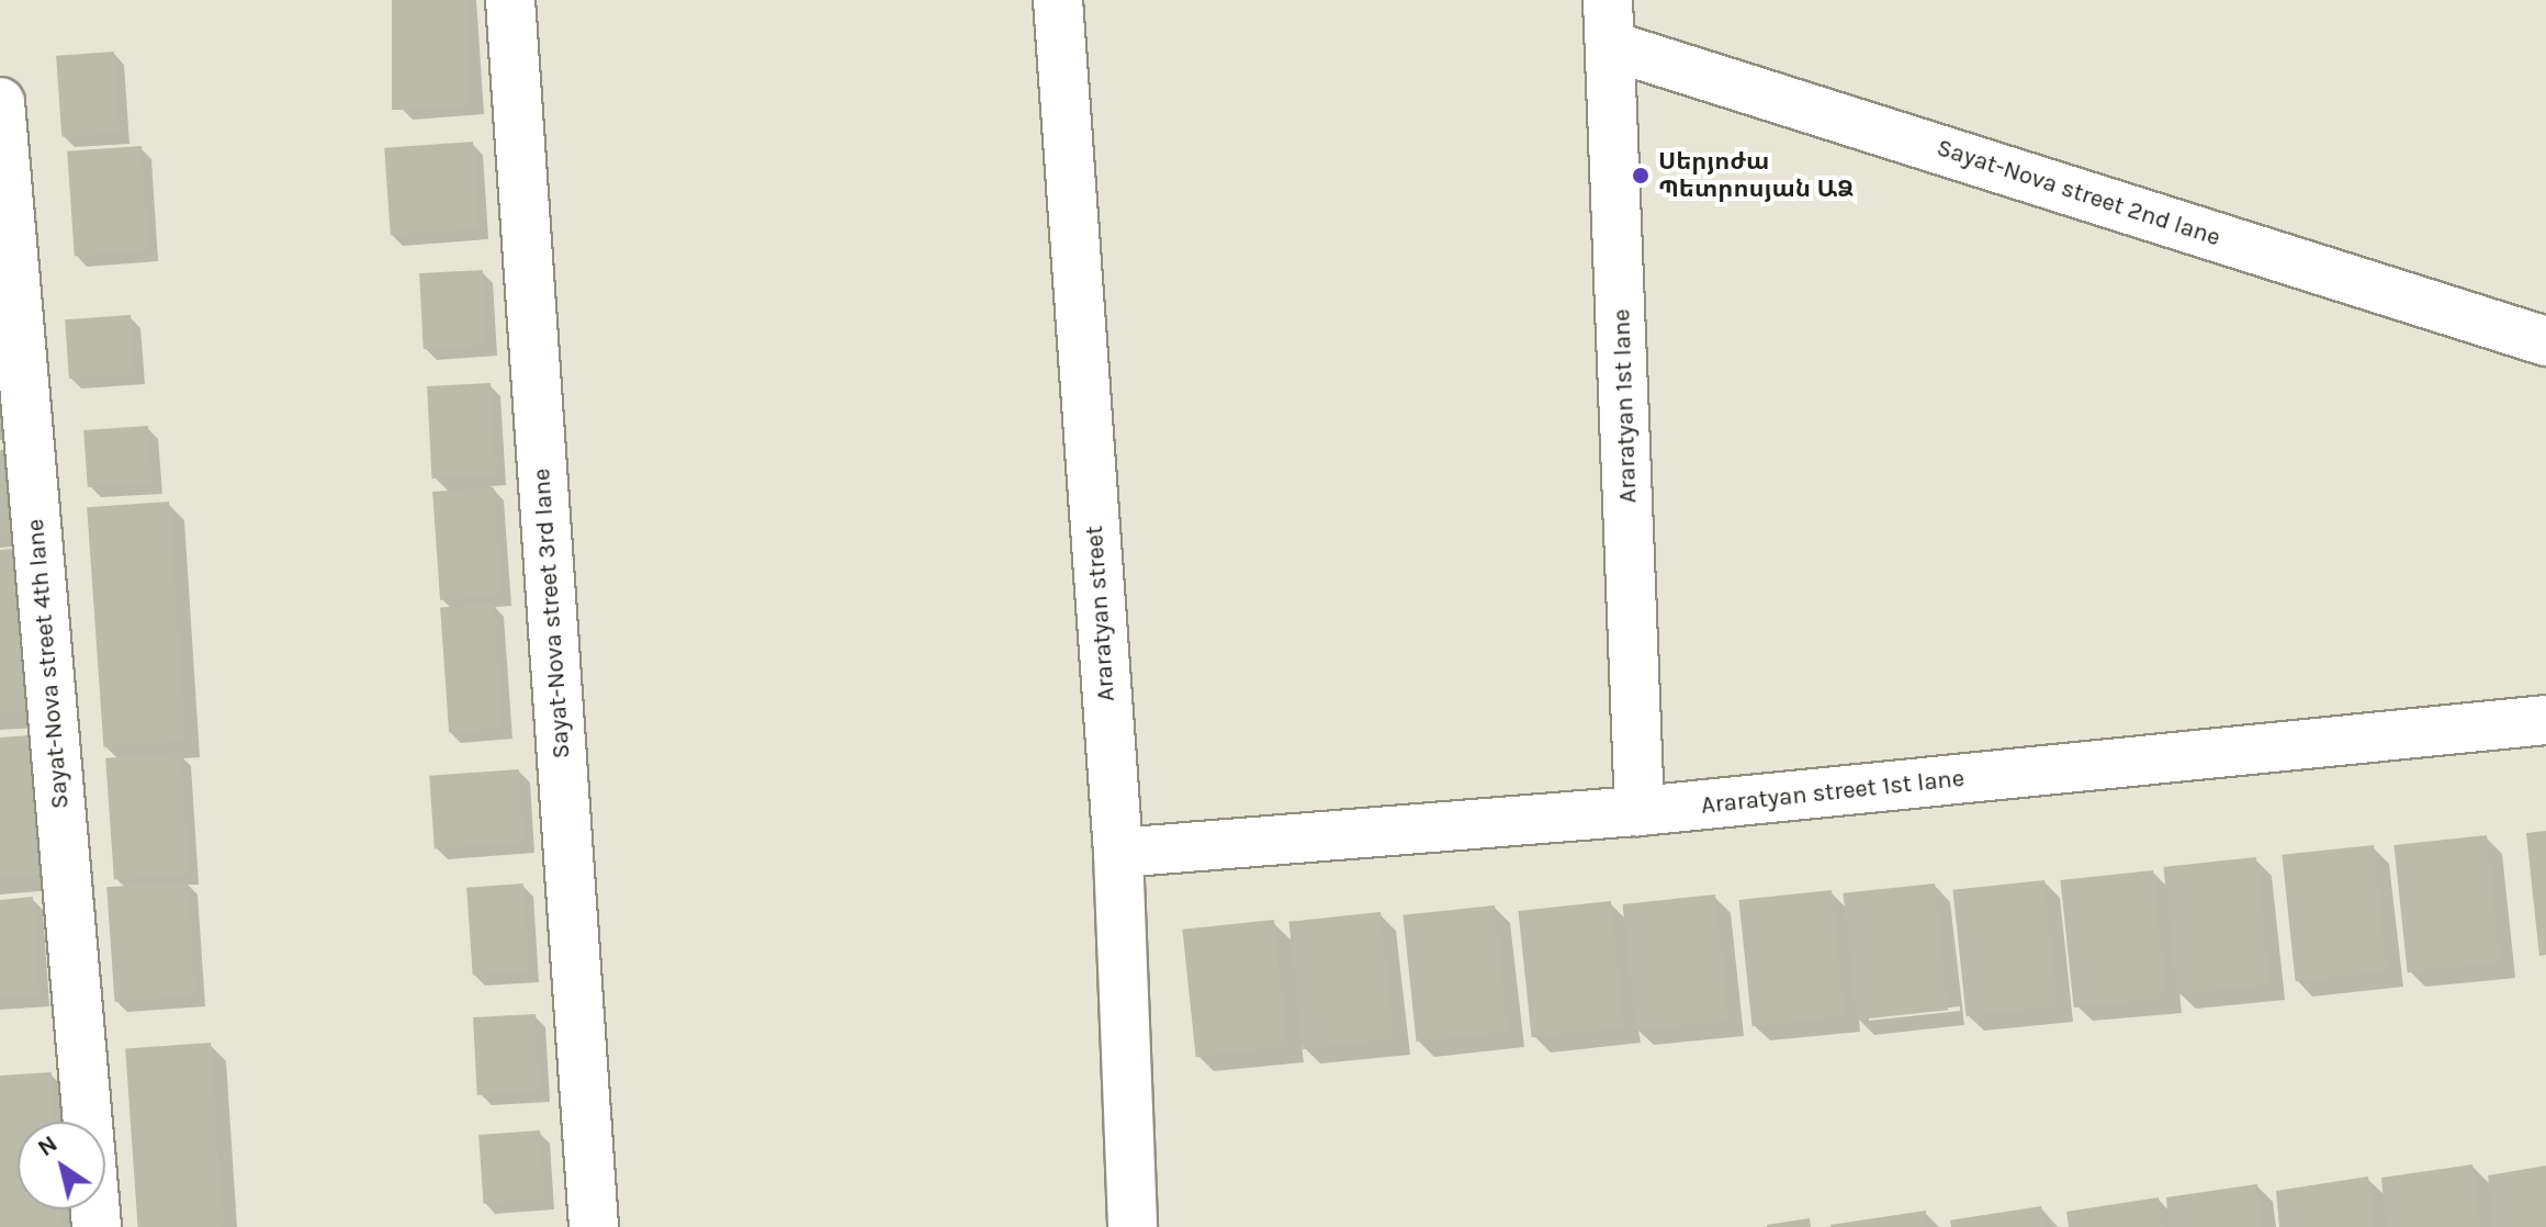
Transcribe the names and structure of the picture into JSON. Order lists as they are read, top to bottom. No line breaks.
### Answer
{"streets":{"street":["Sayat-Nova street 2nd lane","Araratyan 1st lane","Sayat-Nova street 3rd lane","Araratyan street","Sayat-Nova street 4th lane","Araratyan street 1st lane"]},"crossings":[["Sayat-Nova street 2nd lane","Araratyan 1st lane"],["Araratyan 1st lane","Araratyan street 1st lane"],["Araratyan street","Araratyan street 1st lane"]],"places":["Սերյոժա Պետրոսյան ԱՁ"],"north":"top left"}
